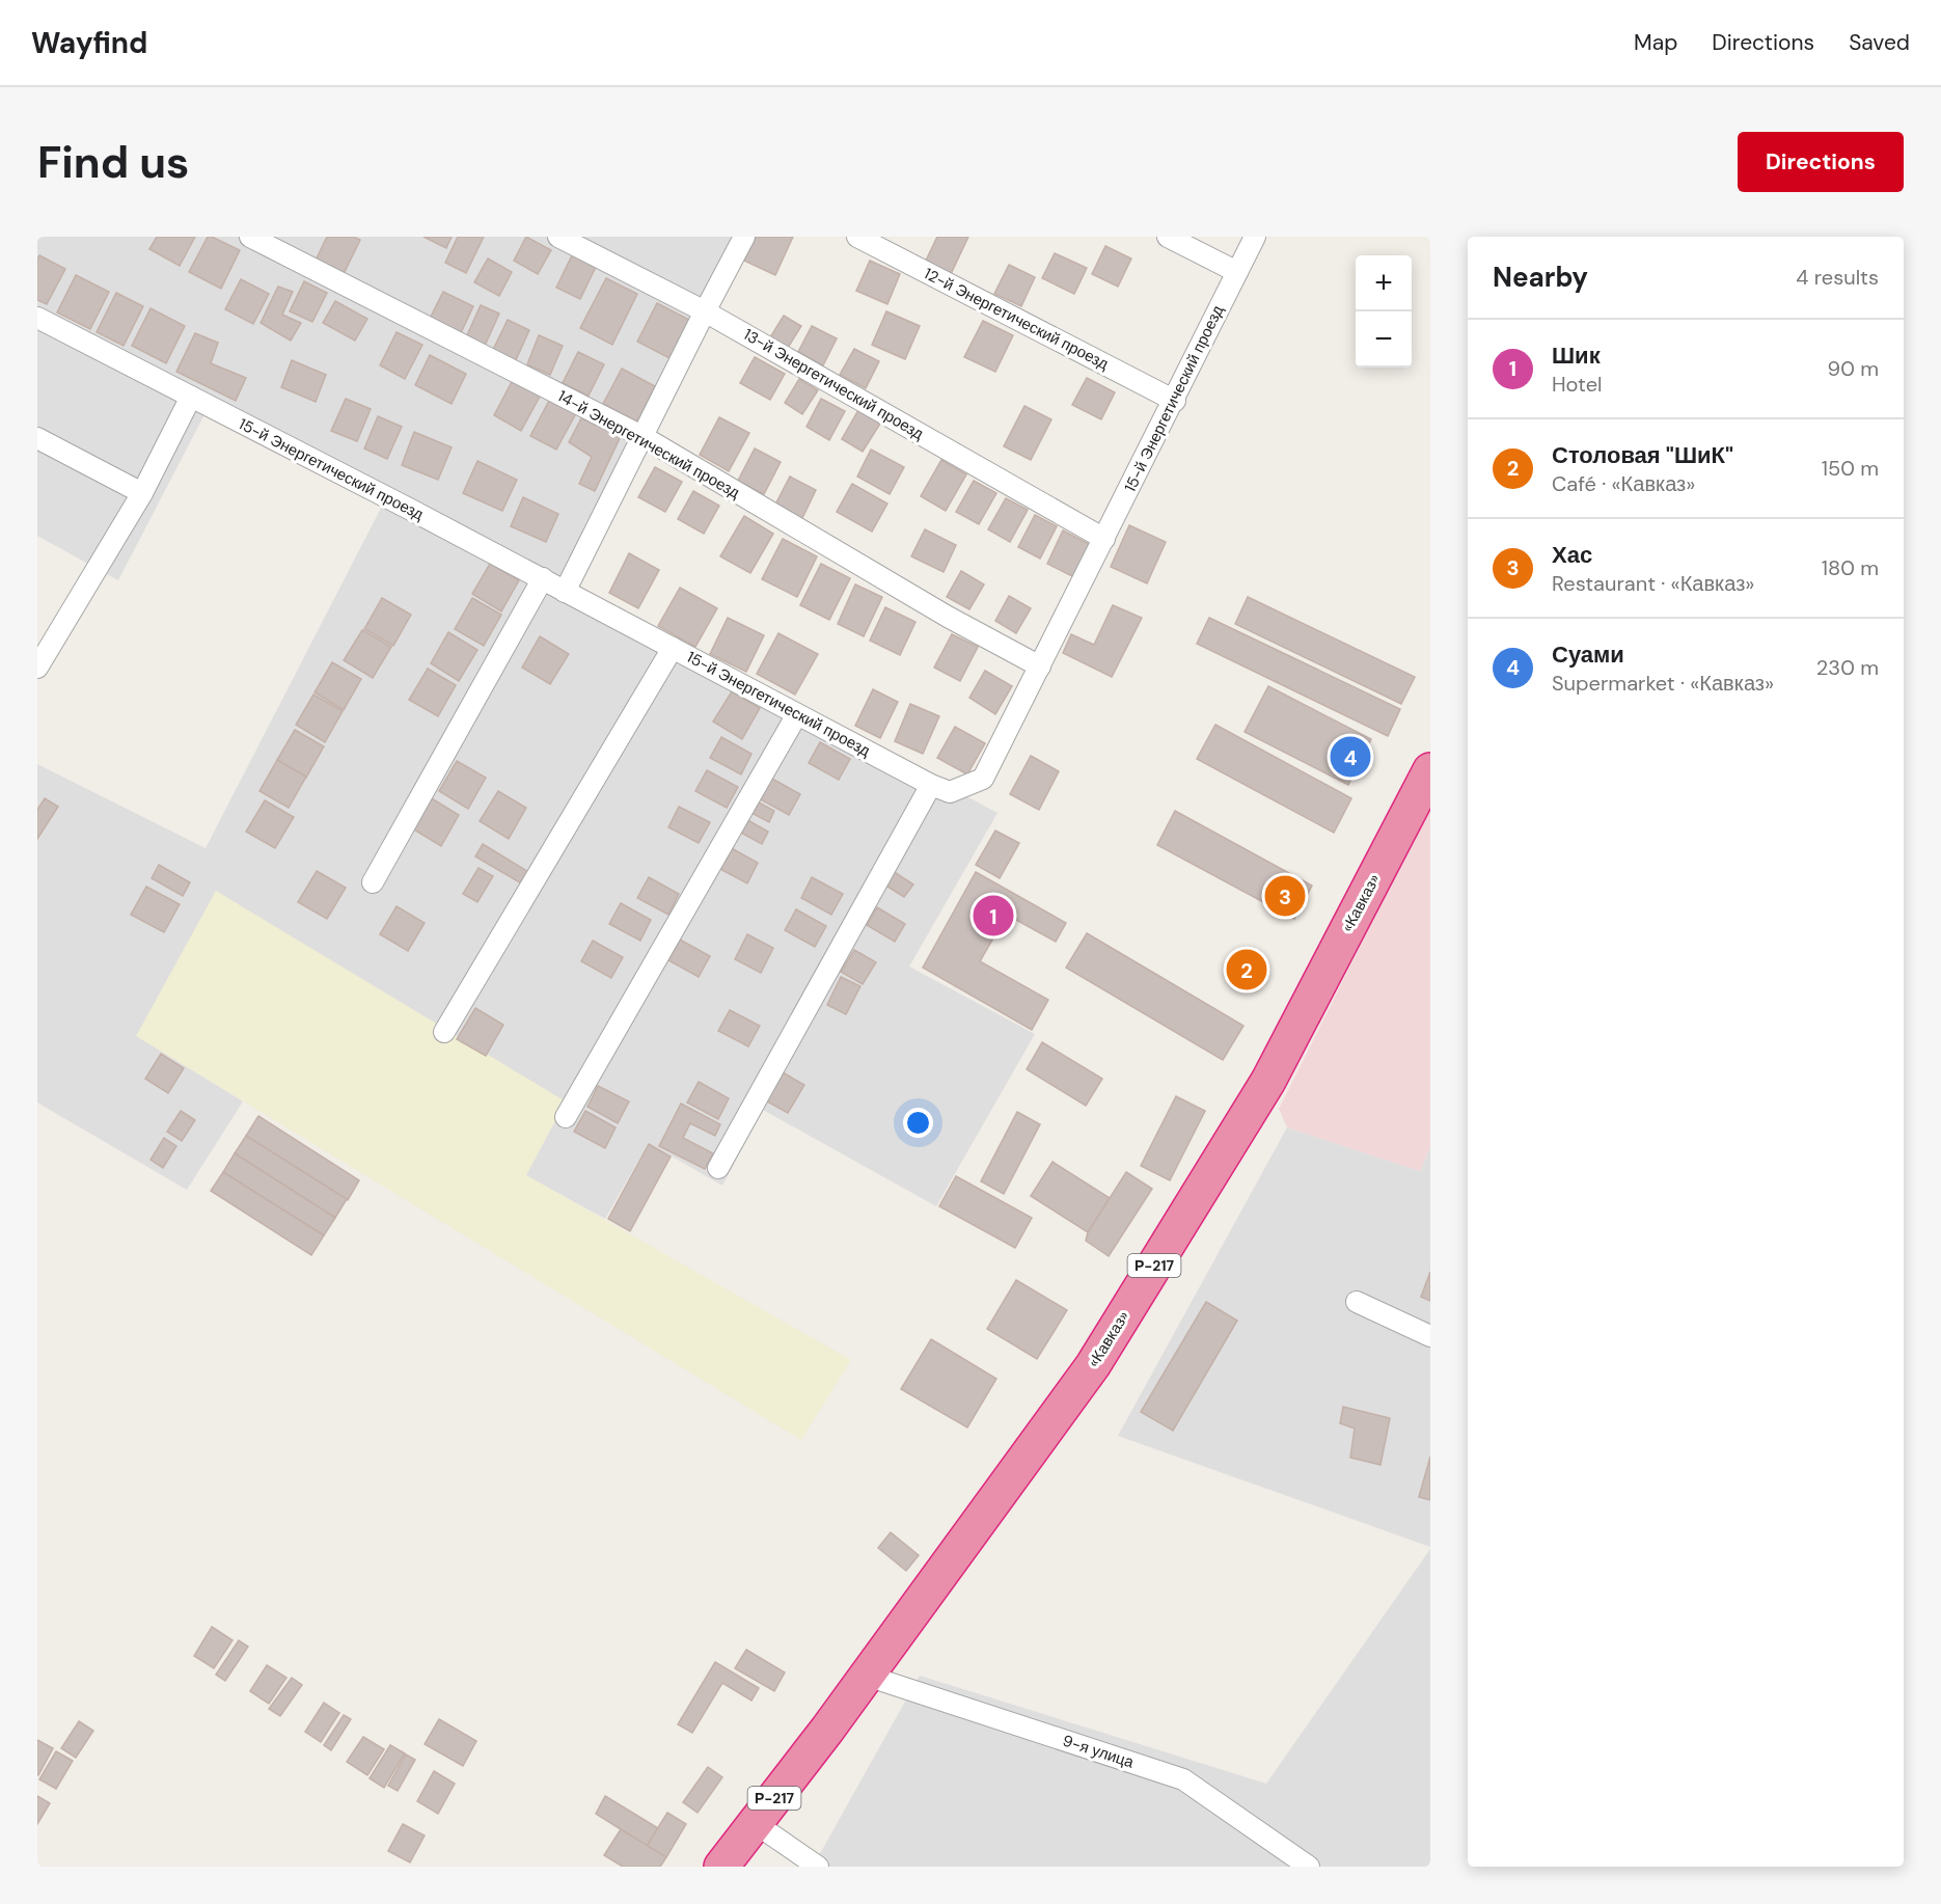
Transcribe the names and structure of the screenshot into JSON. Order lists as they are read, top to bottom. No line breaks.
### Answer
{"streets":{"highway":["«Кавказ»","Р-217"],"street":["12-й Энергетический проезд","13-й Энергетический проезд","15-й Энергетический проезд","14-й Энергетический проезд","9-я улица"]},"crossings":[["12-й Энергетический проезд","15-й Энергетический проезд"],["13-й Энергетический проезд","15-й Энергетический проезд"],["15-й Энергетический проезд","14-й Энергетический проезд"],["«Кавказ»","9-я улица"]],"page":{"header":"Wayfind","nav":["Map","Directions","Saved"],"buttons":"Directions","title":"Find us","heading":["Nearby","4 results"],"map_buttons":["+","−"],"list":[{"mark":"1","name":"Шик","note":"Hotel","value":"90 m"},{"mark":"2","name":"Столовая \"ШиК\"","note":"Café · «Кавказ»","value":"150 m"},{"mark":"3","name":"Хас","note":"Restaurant · «Кавказ»","value":"180 m"},{"mark":"4","name":"Суами","note":"Supermarket · «Кавказ»","value":"230 m"}],"pins":["4","3","1","2"]}}
